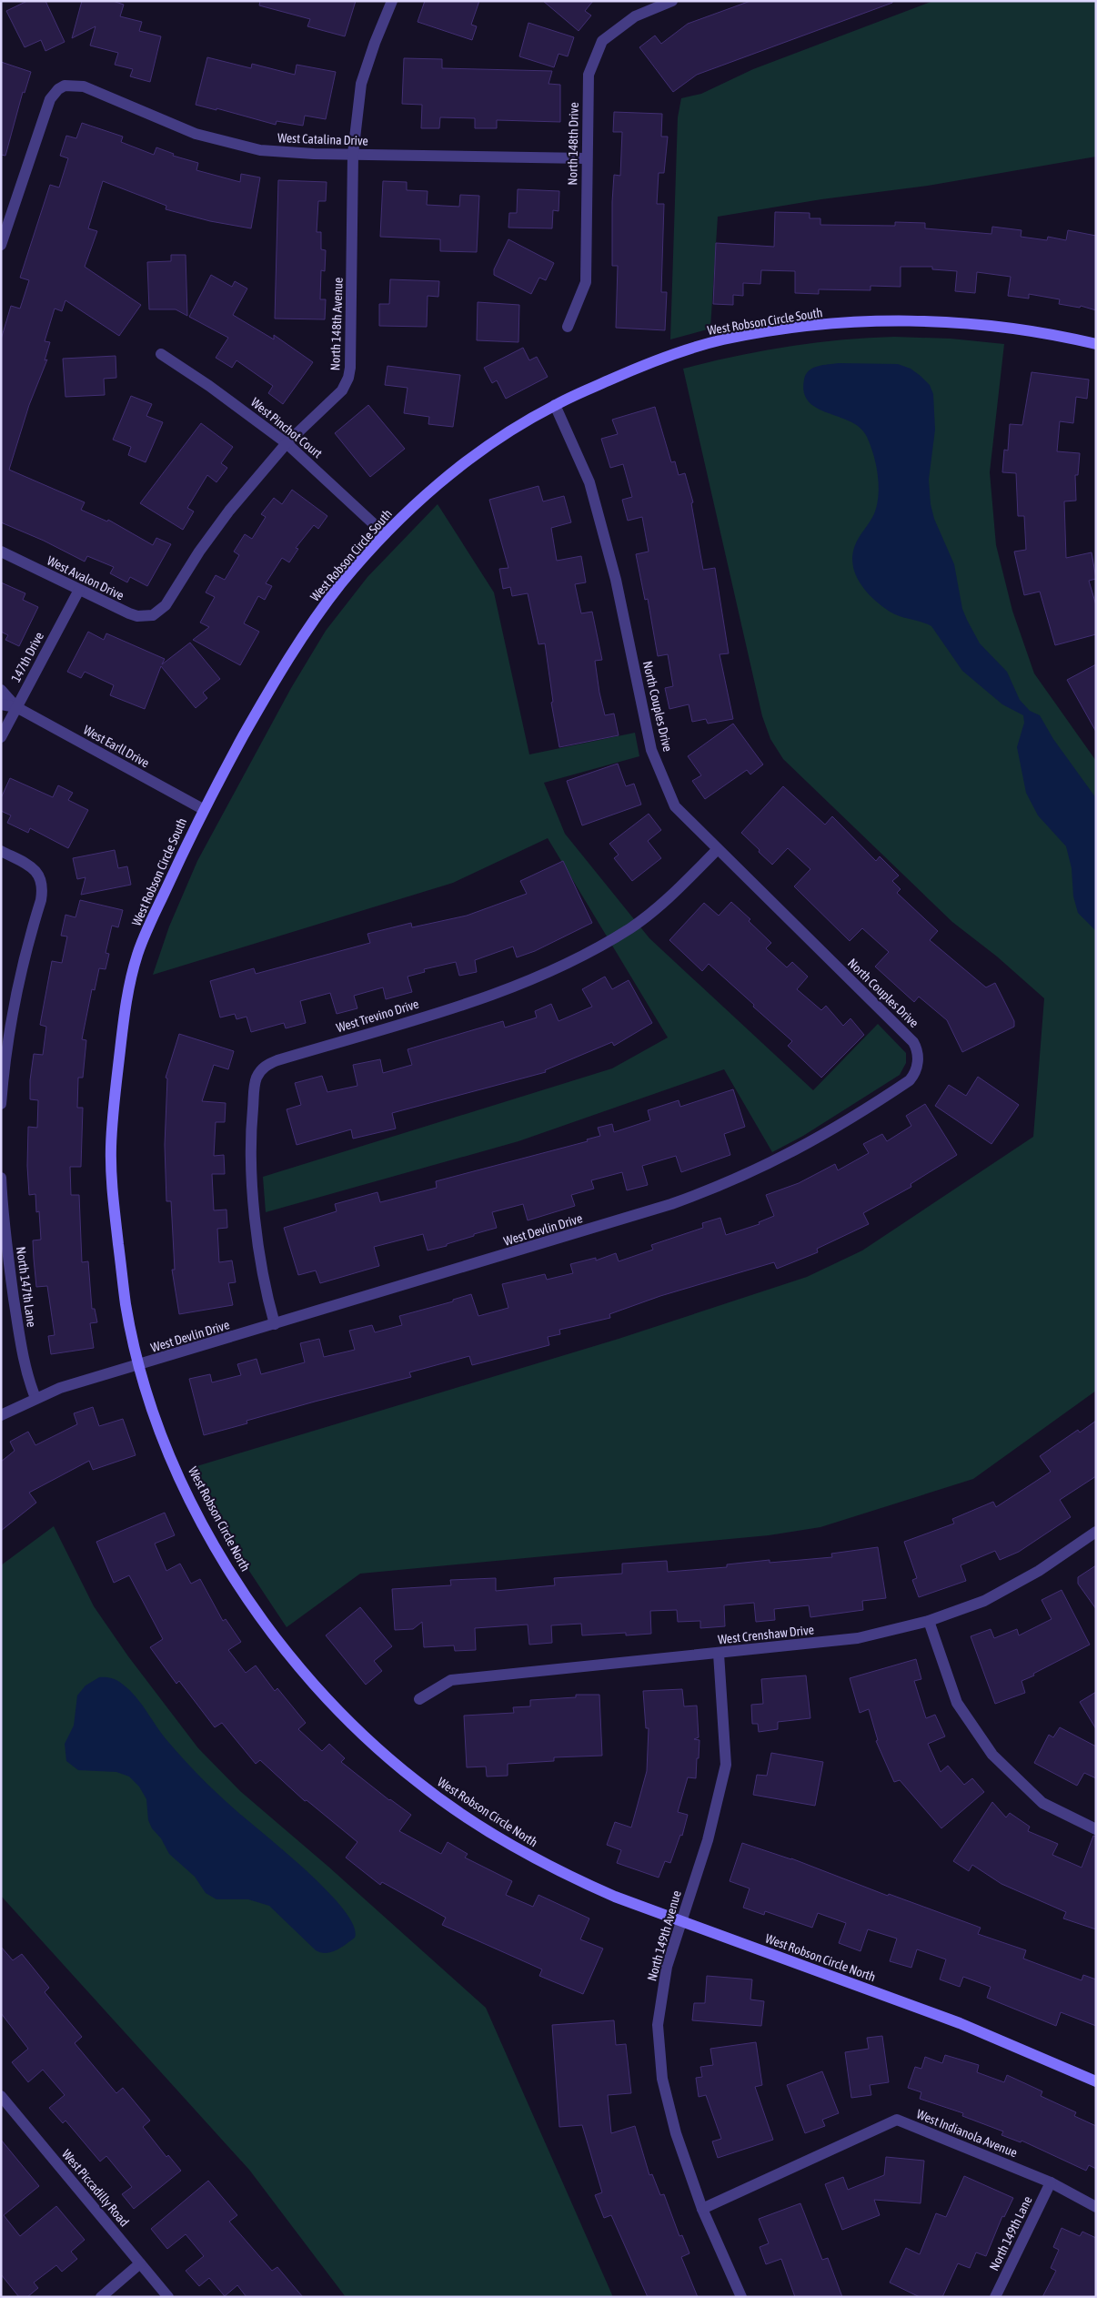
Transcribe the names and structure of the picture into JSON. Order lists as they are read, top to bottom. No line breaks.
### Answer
{"streets":{"street":["West Catalina Drive","North 148th Drive","West Robson Circle South","North 148th Avenue","West Pinchot Court","West Avalon Drive","147th Drive","North Couples Drive","West Earll Drive","West Trevino Drive","West Devlin Drive","North 147th Lane","West Robson Circle North","West Crenshaw Drive","North 149th Avenue","West Indianola Avenue","West Piccadilly Road","North 149th Lane"]},"crossings":[["West Catalina Drive","North 148th Drive"],["West Catalina Drive","North 148th Avenue"],["West Robson Circle South","West Pinchot Court"],["West Robson Circle South","North Couples Drive"],["West Robson Circle South","West Earll Drive"],["West Robson Circle South","West Robson Circle North"],["North 148th Avenue","West Pinchot Court"],["North 148th Avenue","West Avalon Drive"],["West Avalon Drive","147th Drive"],["147th Drive","West Earll Drive"],["North Couples Drive","West Trevino Drive"],["North Couples Drive","West Devlin Drive"],["West Trevino Drive","West Devlin Drive"],["West Devlin Drive","West Robson Circle North"],["West Robson Circle North","North 149th Avenue"],["West Crenshaw Drive","North 149th Avenue"],["North 149th Avenue","West Indianola Avenue"],["West Indianola Avenue","North 149th Lane"]]}
